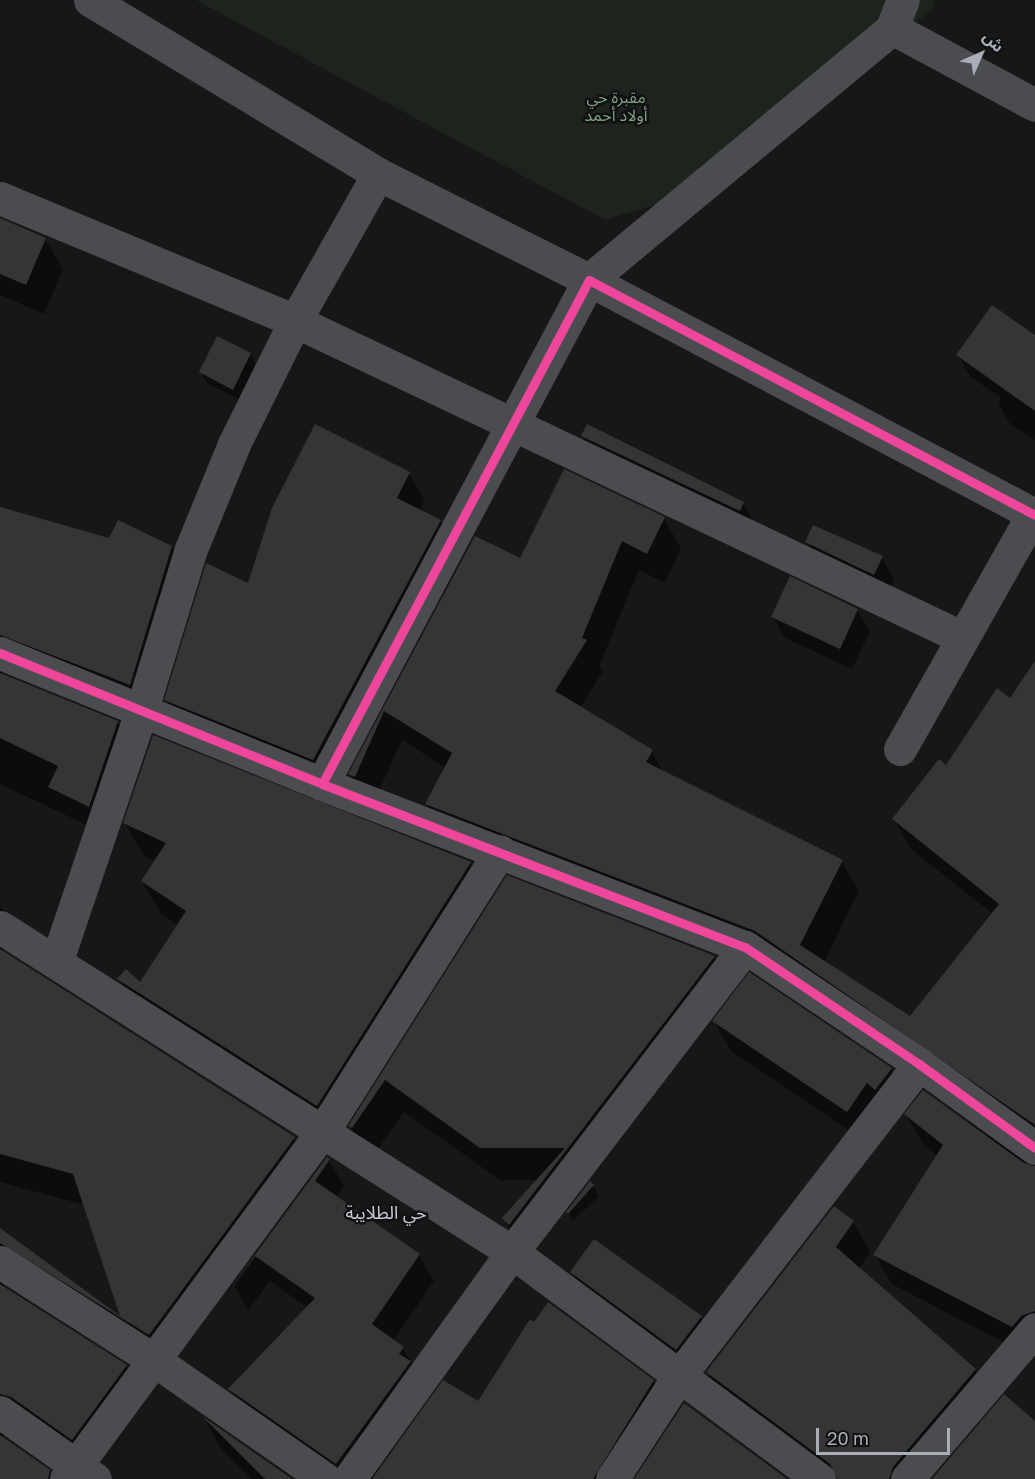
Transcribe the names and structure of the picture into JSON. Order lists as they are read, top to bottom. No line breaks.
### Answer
{"districts":["حي الطلايبة"],"parks":["مقبرة حي أولاد أحمد"],"scale_bar":"20 m","north":"top right"}
